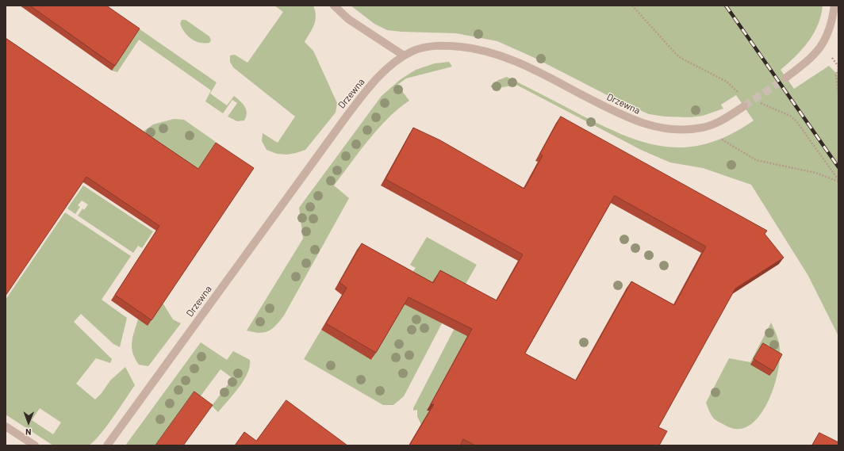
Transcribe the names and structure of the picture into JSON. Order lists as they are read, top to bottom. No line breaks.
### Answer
{"streets":{"street":["Drzewna"]},"north":"bottom"}
